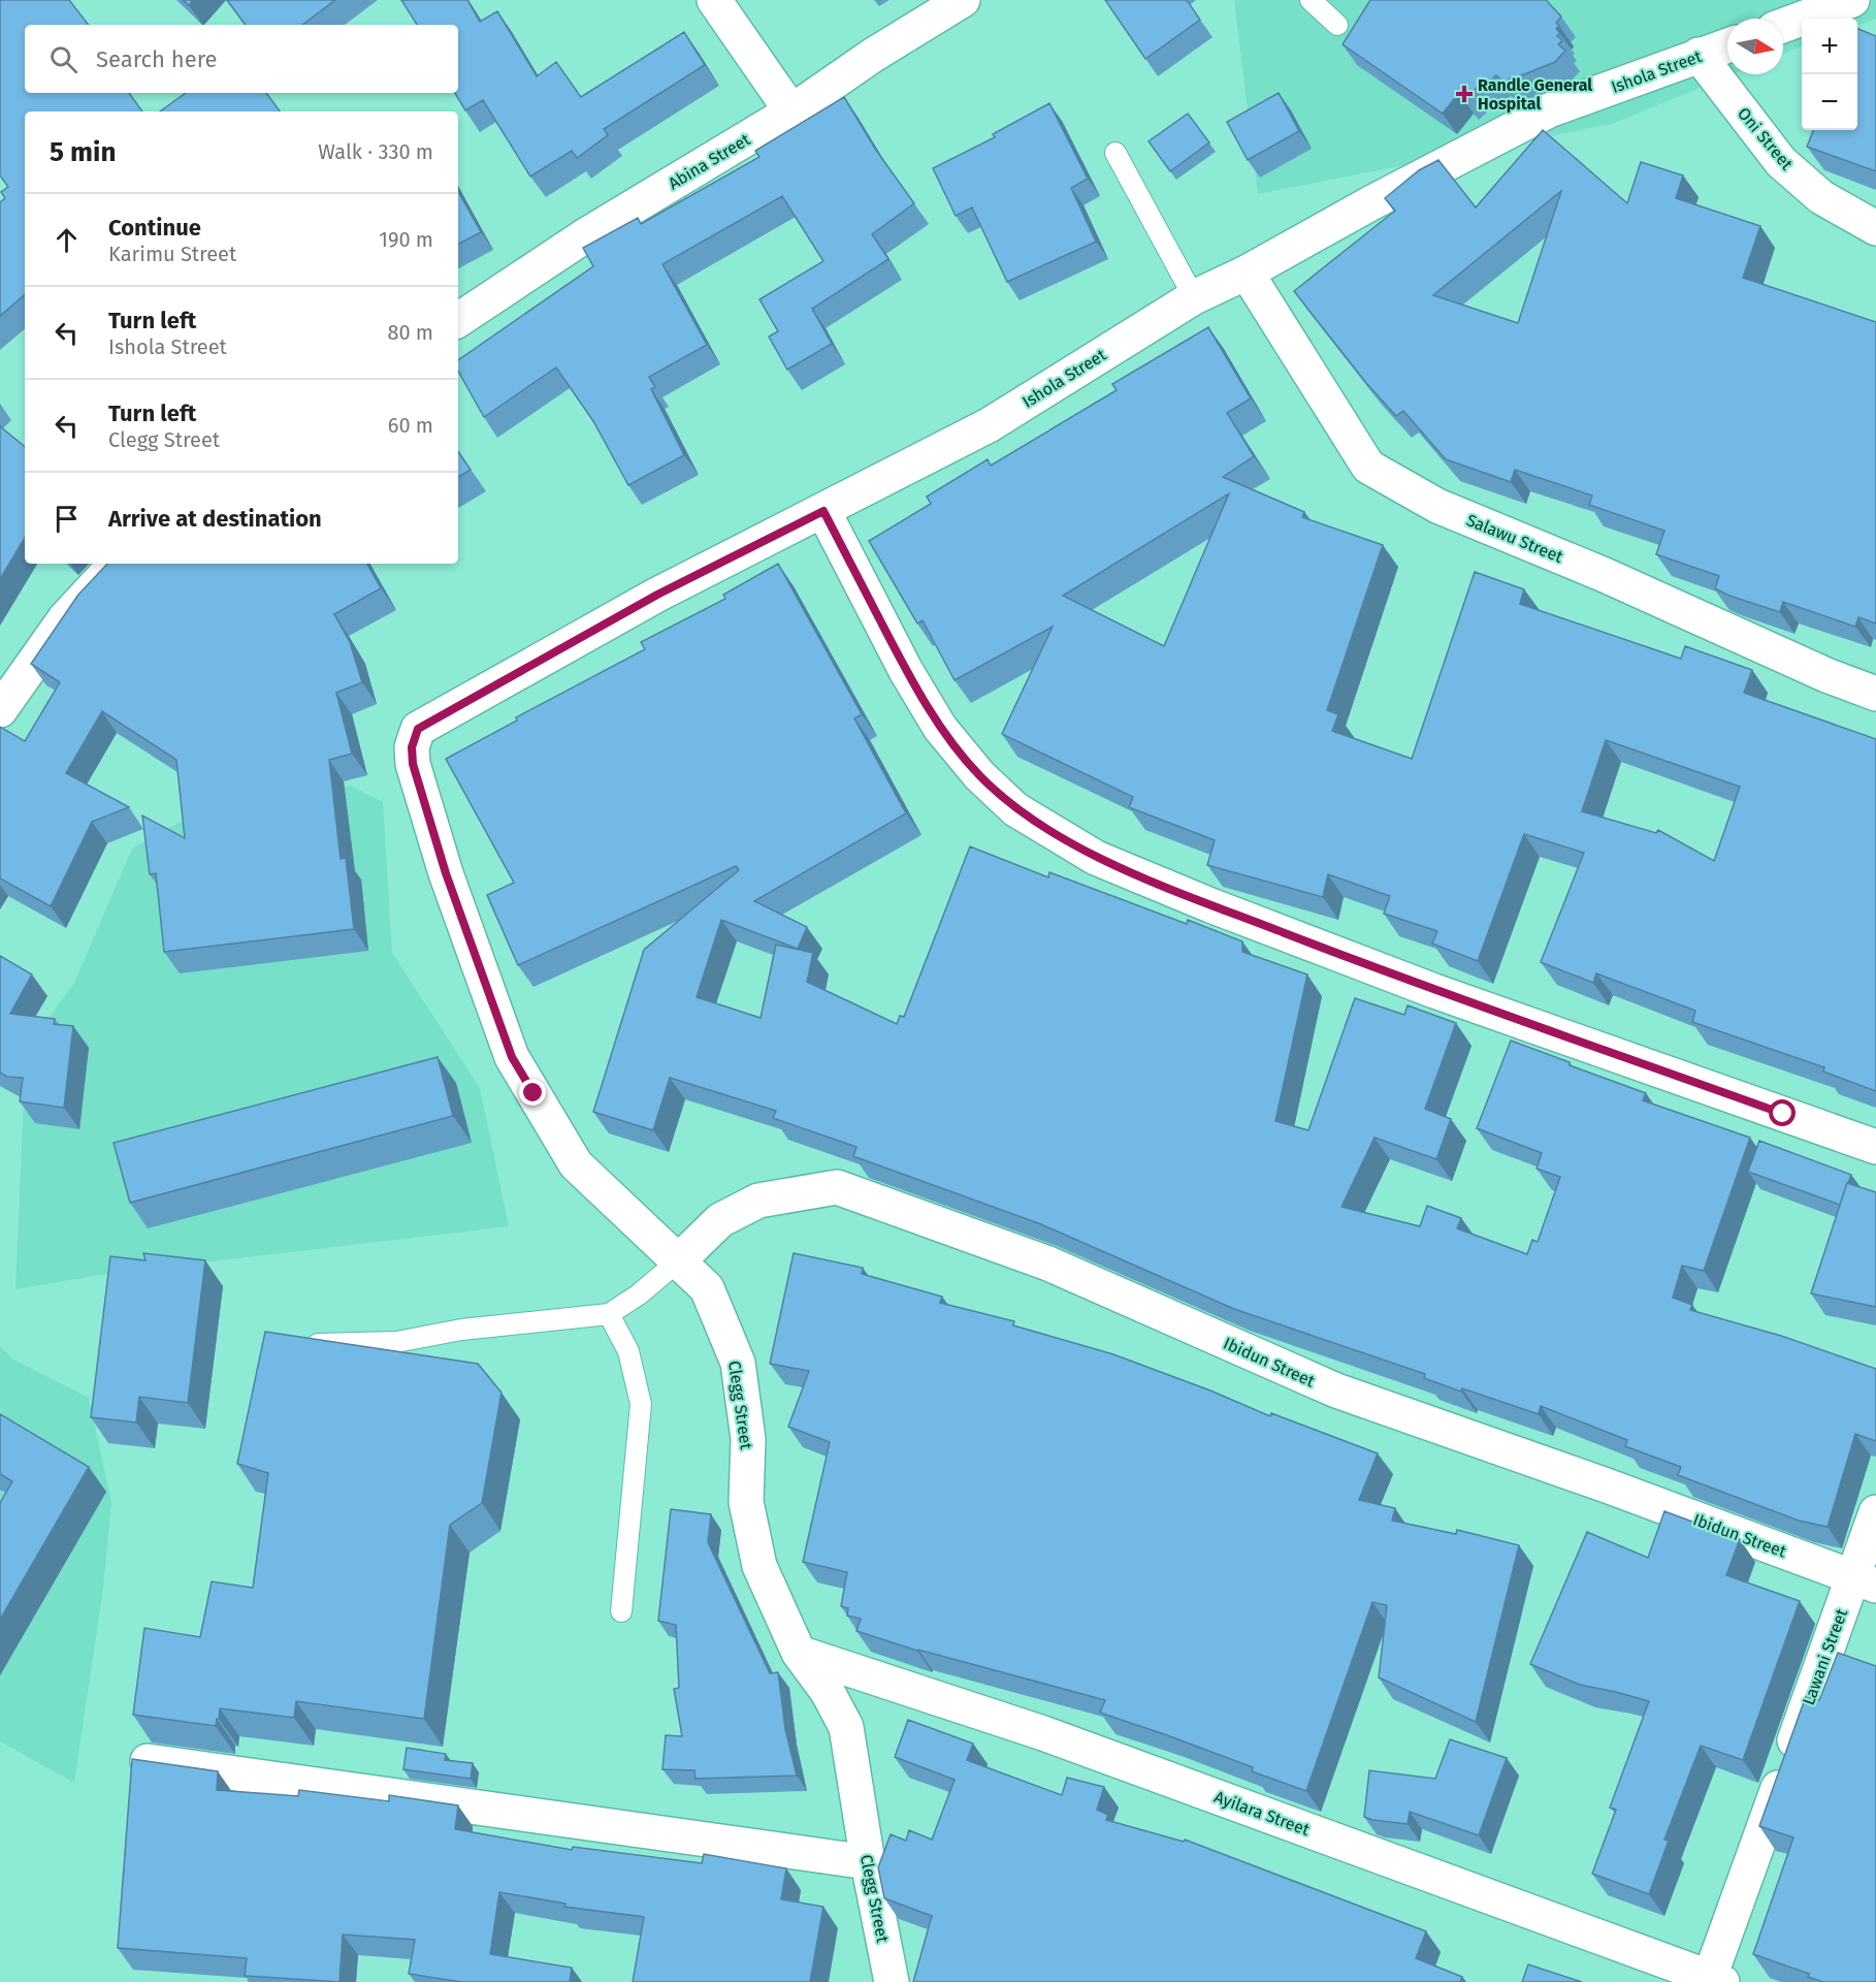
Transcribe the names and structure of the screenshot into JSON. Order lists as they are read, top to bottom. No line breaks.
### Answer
{"streets":{"street":["Ishola Street","Oni Street","Abina Street","Salawu Street","Ibidun Street","Clegg Street","Lawani Street","Ayilara Street"]},"crossings":[["Ishola Street","Oni Street"],["Ishola Street","Salawu Street"],["Ishola Street","Clegg Street"],["Ibidun Street","Clegg Street"],["Ibidun Street","Lawani Street"],["Clegg Street","Ayilara Street"],["Lawani Street","Ayilara Street"]],"places":{"health":["Randle General Hospital"]},"north":"right","page":{"map_buttons":["+","−"],"search":"Search here","heading":["5 min","Walk · 330 m"],"list":[["Continue","Karimu Street","190 m"],["Turn left","Ishola Street","80 m"],["Turn left","Clegg Street","60 m"],"Arrive at destination"]}}
